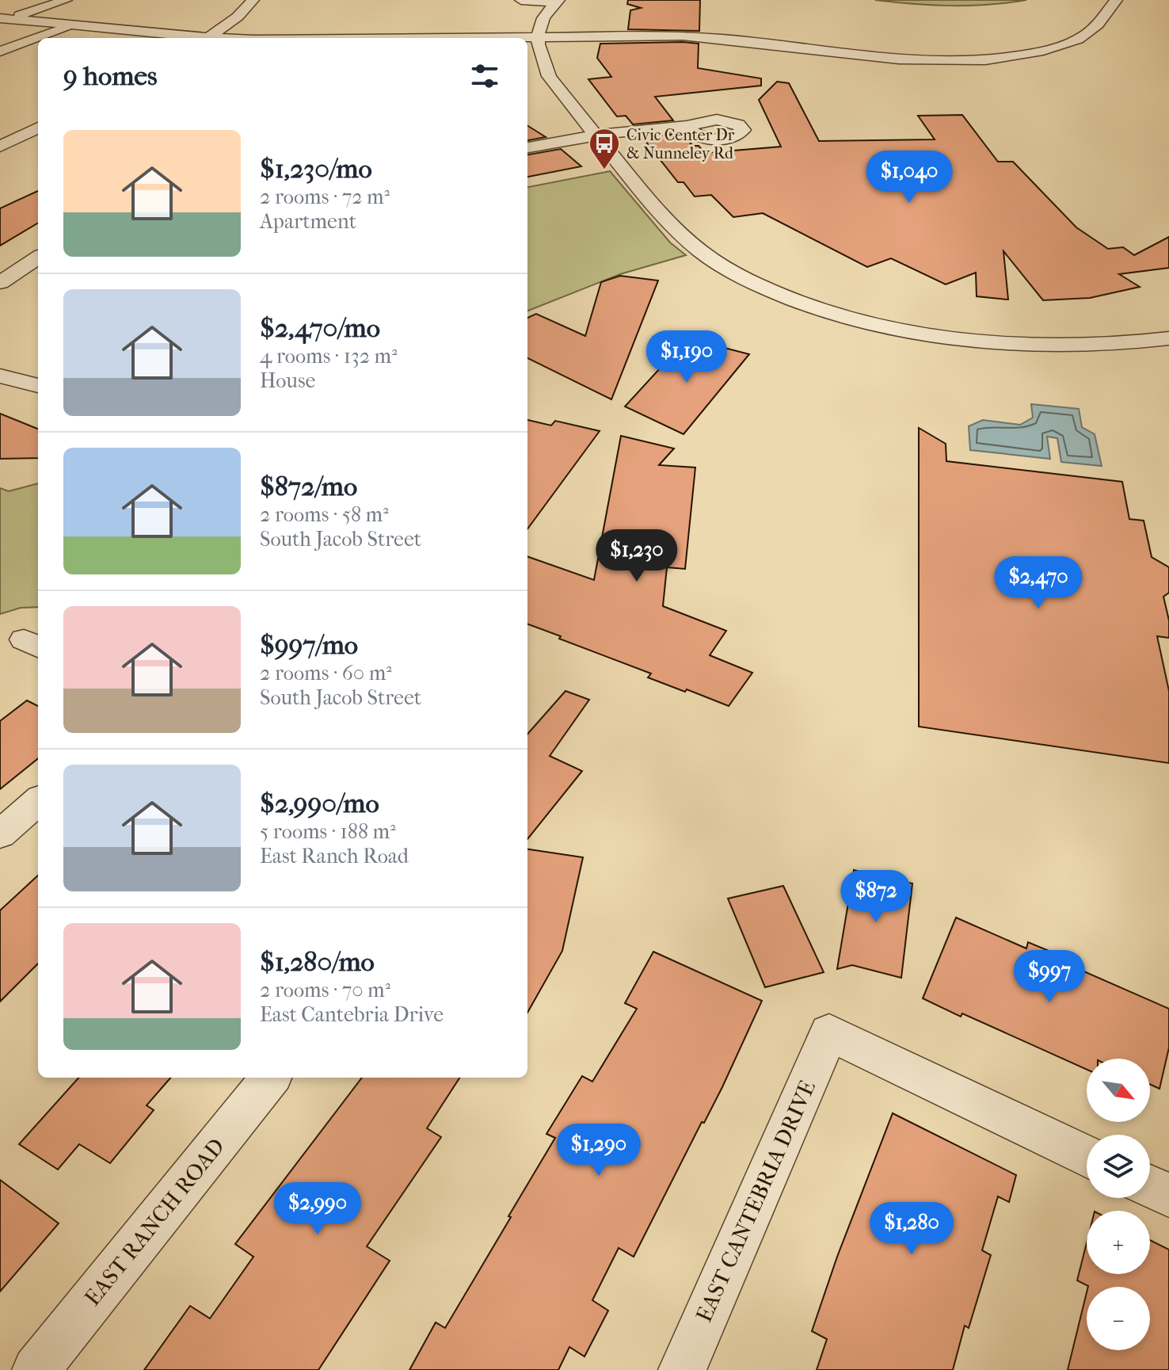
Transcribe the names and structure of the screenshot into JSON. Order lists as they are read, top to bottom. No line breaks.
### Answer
{"streets":{"street":["EAST CANTEBRIA DRIVE","EAST RANCH ROAD"]},"places":{"bus stop":["Civic Center Dr & Nunneley Rd"]},"north":"bottom right","page":{"heading":"9 homes","list":[{"name":"$1,230/mo","note":"2 rooms · 72 m² · Apartment"},{"name":"$2,470/mo","note":"4 rooms · 132 m² · House"},{"name":"$872/mo","note":"2 rooms · 58 m² · South Jacob Street"},{"name":"$997/mo","note":"2 rooms · 60 m² · South Jacob Street"},{"name":"$2,990/mo","note":"5 rooms · 188 m² · East Ranch Road"},{"name":"$1,280/mo","note":"2 rooms · 70 m² · East Cantebria Drive"}],"price":["$1,040","$1,190","$1,230","$2,470","$872","$997","$1,290","$2,990","$1,280"],"map_buttons":["+","−"]}}
